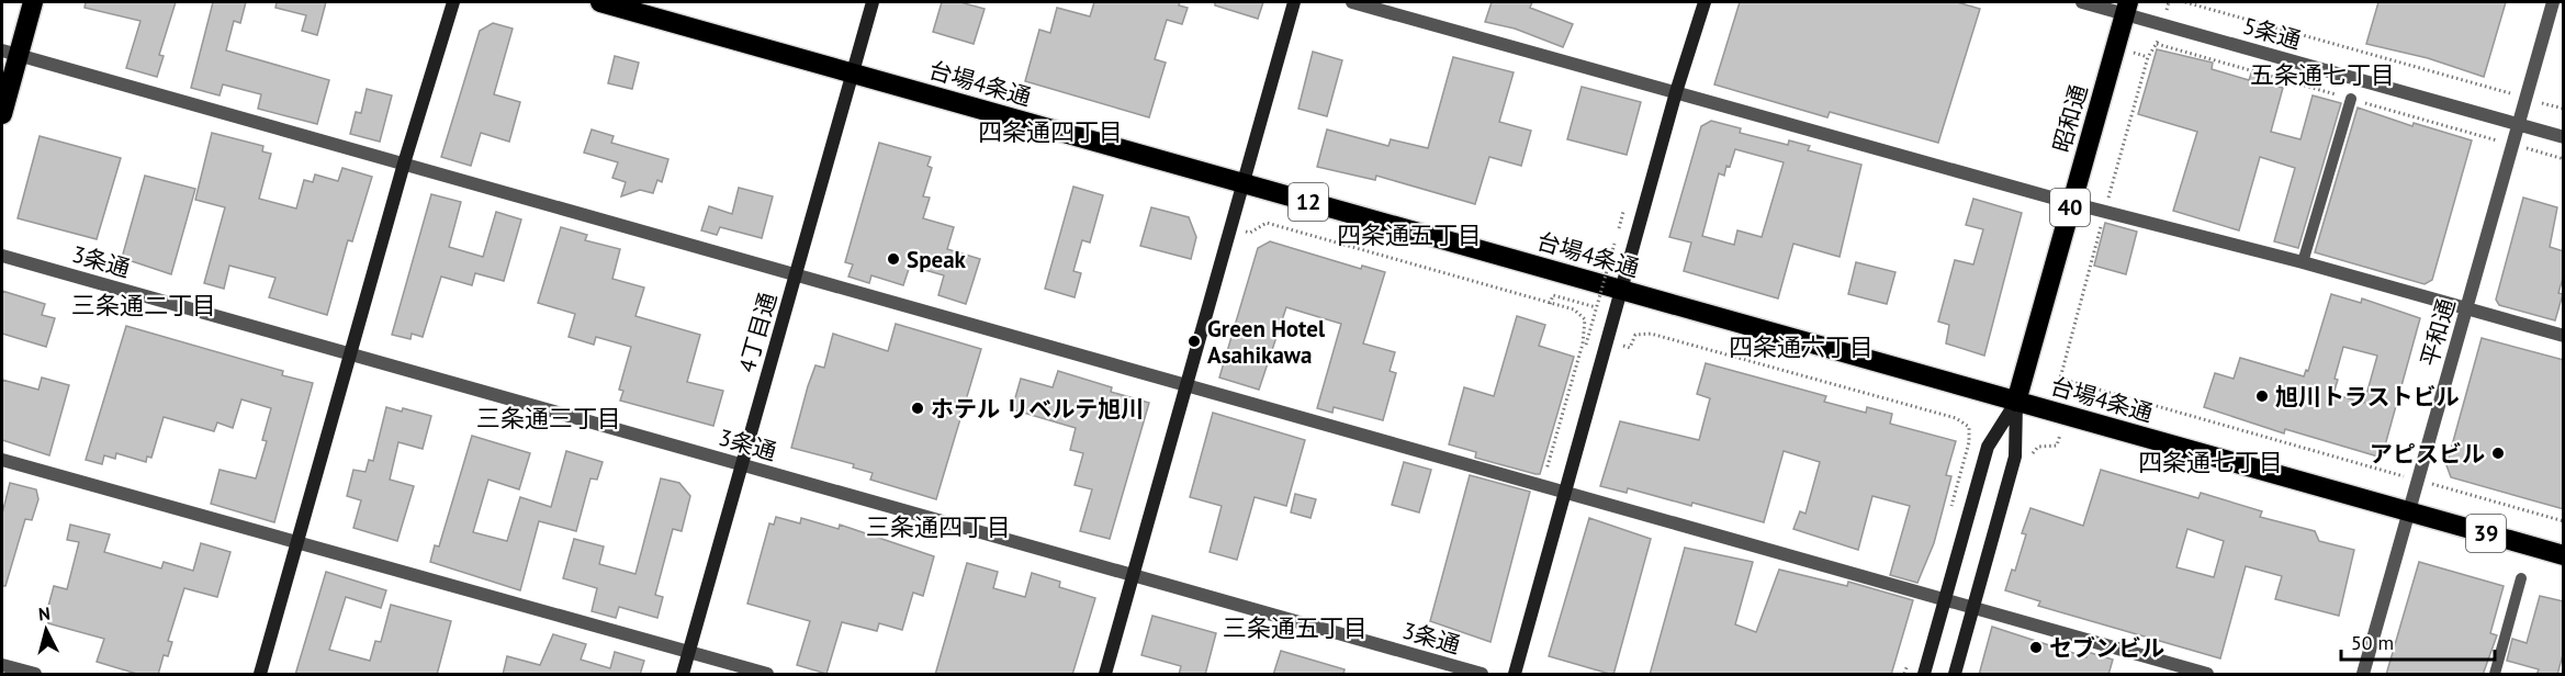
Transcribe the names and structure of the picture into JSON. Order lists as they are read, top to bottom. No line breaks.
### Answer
{"streets":{"highway":["台場4条通","昭和通","12","40","39"],"street":["5条通","3条通","4丁目通","平和通"]},"crossings":[["5条通","昭和通"],["5条通","平和通"],["台場4条通","昭和通"],["台場4条通","4丁目通"],["台場4条通","平和通"],["3条通","4丁目通"]],"districts":["五条通七丁目","四条通四丁目","四条通五丁目","三条通二丁目","四条通六丁目","三条通三丁目","四条通七丁目","三条通四丁目","三条通五丁目"],"places":["Speak","Green Hotel Asahikawa","旭川トラストビル","ホテル リベルテ旭川","アピスビル","セブンビル"],"scale_bar":"50 m","north":"top"}
